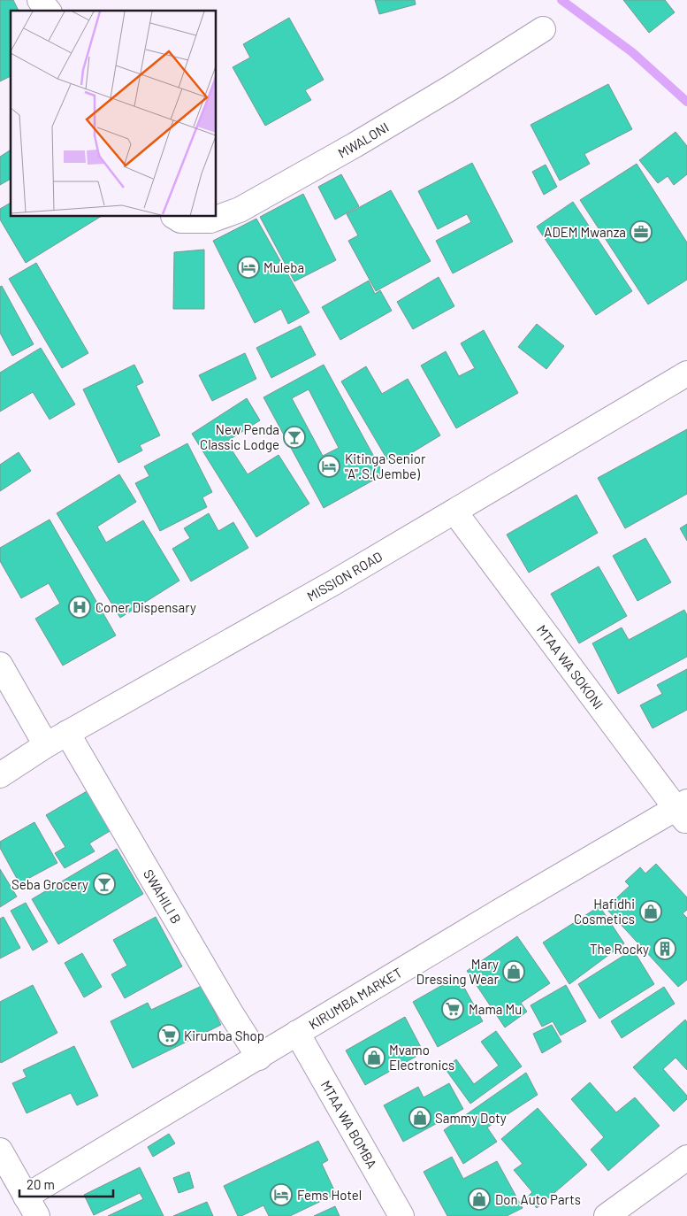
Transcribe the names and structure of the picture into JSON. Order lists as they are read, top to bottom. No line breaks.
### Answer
{"streets":{"street":["MWALONI","MISSION ROAD","MTAA WA SOKONI","SWAHILI B","KIRUMBA MARKET","MTAA WA BOMBA"]},"crossings":[["MISSION ROAD","MTAA WA SOKONI"],["MISSION ROAD","SWAHILI B"],["MTAA WA SOKONI","KIRUMBA MARKET"],["SWAHILI B","KIRUMBA MARKET"],["KIRUMBA MARKET","MTAA WA BOMBA"]],"places":{"office":["ADEM Mwanza"],"hotel":["Muleba","Kitinga Senior \"A\".S.(Jembe)","Fems Hotel"],"bar":["New Penda Classic Lodge","Seba Grocery"],"hospital":["Coner Dispensary"],"shop":["Hafidhi Cosmetics","Mary Dressing Wear","Mvamo Electronics","Sammy Doty","Don Auto Parts"],"building":["The Rocky"],"supermarket":["Mama Mu","Kirumba Shop"]},"scale_bar":"20 m"}
